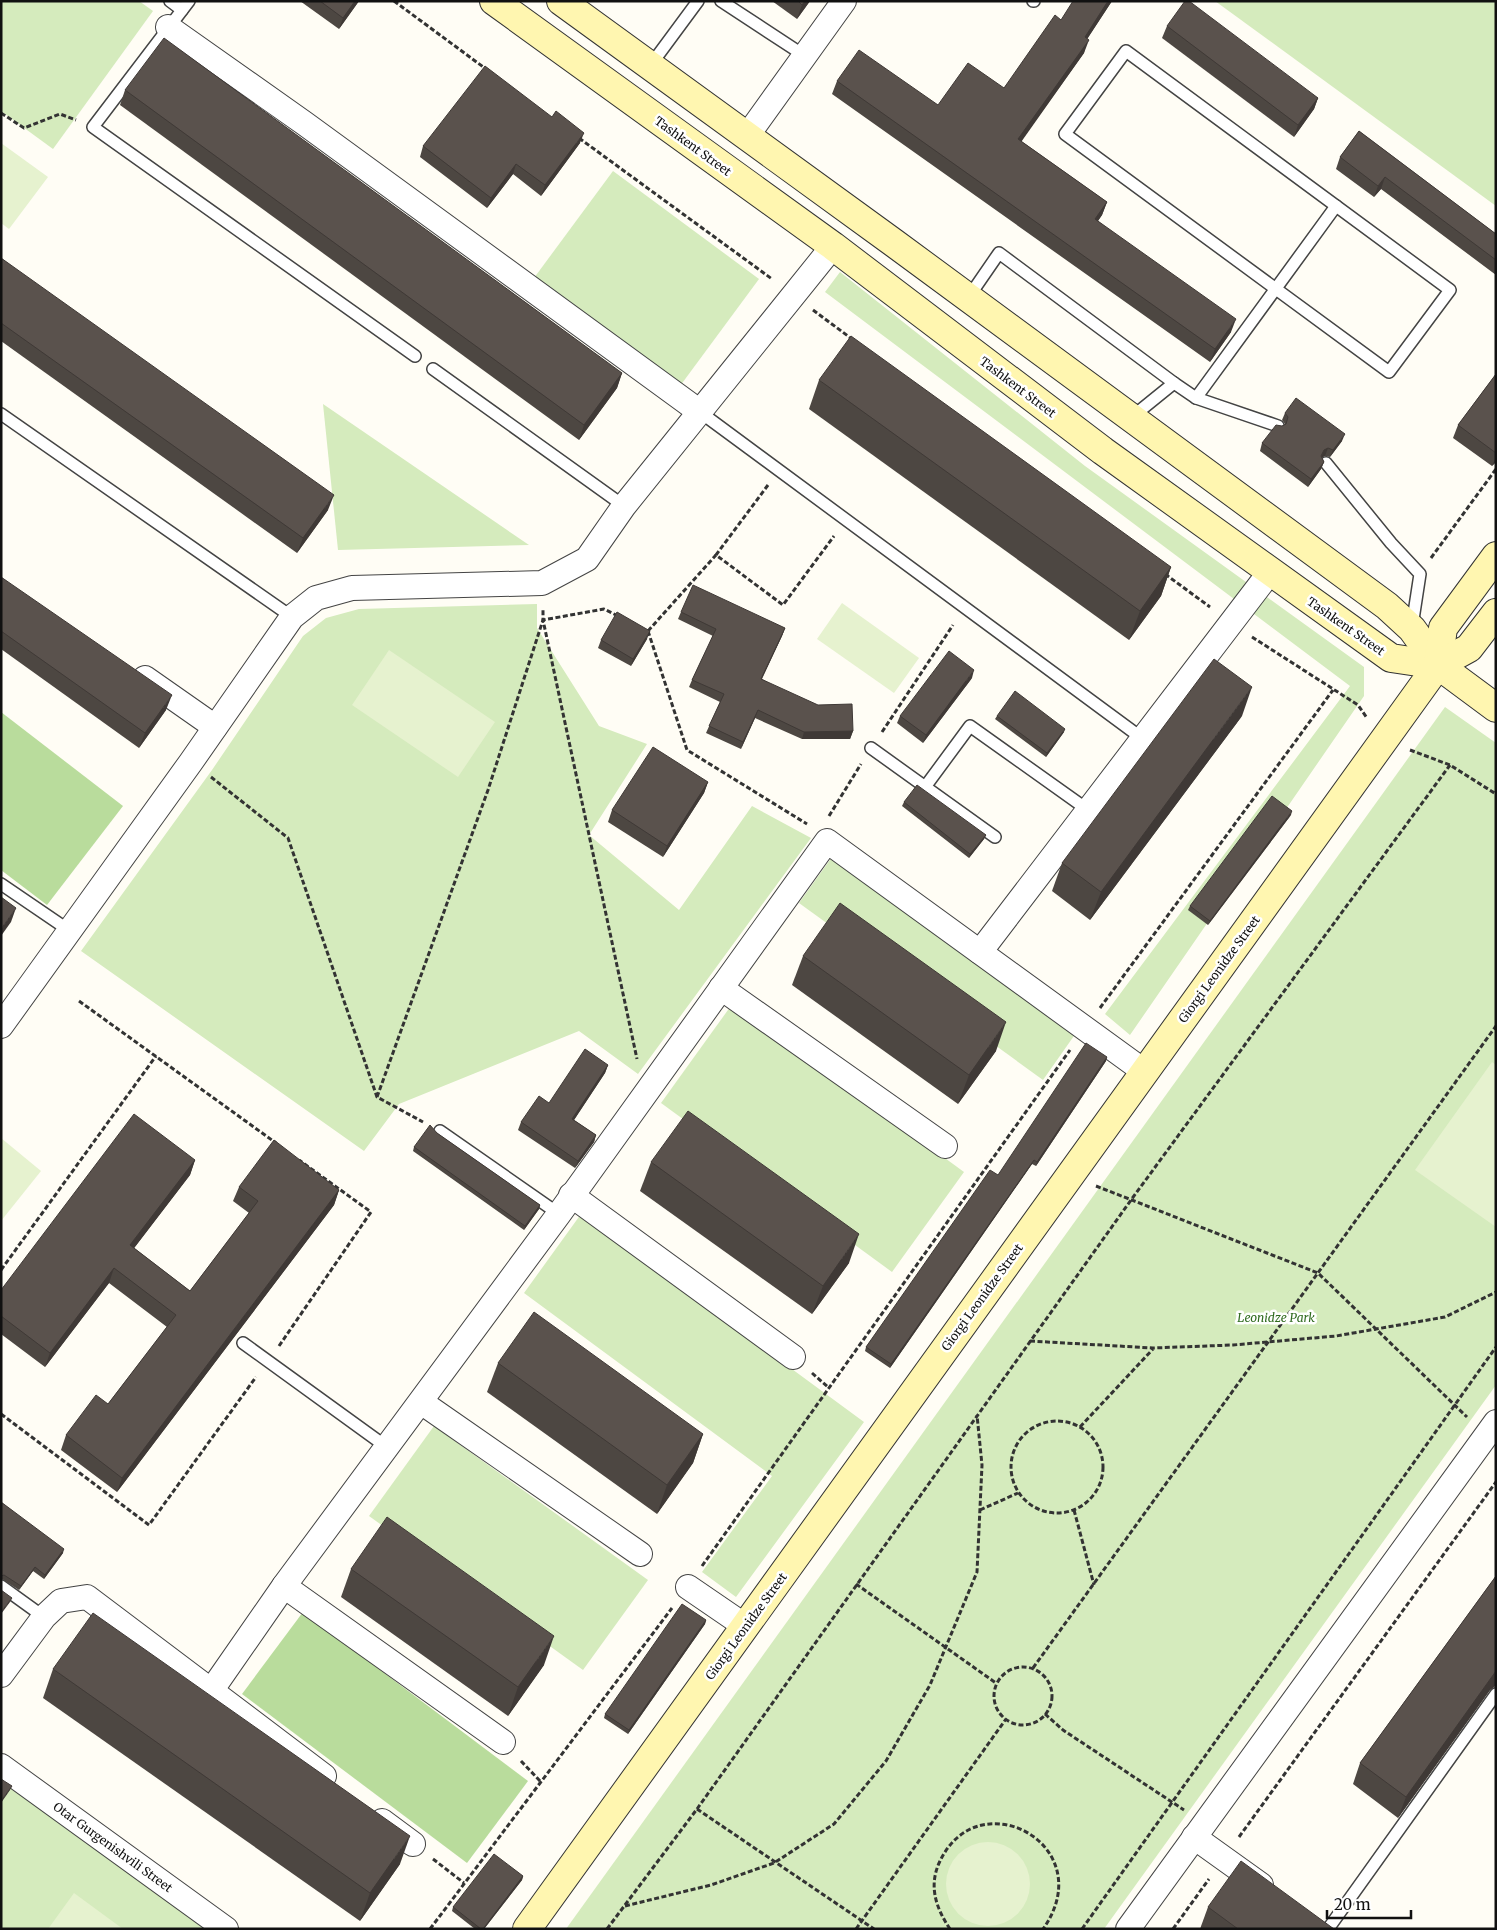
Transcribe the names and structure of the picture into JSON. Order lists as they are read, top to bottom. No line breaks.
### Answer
{"streets":{"main road":["Tashkent Street","Giorgi Leonidze Street"],"street":["Otar Gurgenishvili Street"]},"crossings":[["Tashkent Street","Giorgi Leonidze Street"]],"parks":["Leonidze Park"],"scale_bar":"20 m"}
